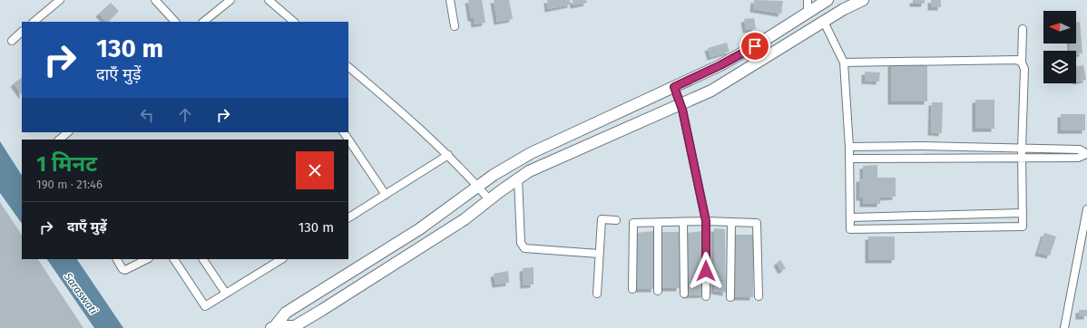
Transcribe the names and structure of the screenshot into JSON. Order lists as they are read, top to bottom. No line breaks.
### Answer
{"water":["Saraswati"],"north":"left","page":{"turn":["130 m","दाएँ मुड़ें"],"heading":["1 मिनट","190 m · 21:46"],"list":[{"name":"दाएँ मुड़ें","value":"130 m"}]}}
